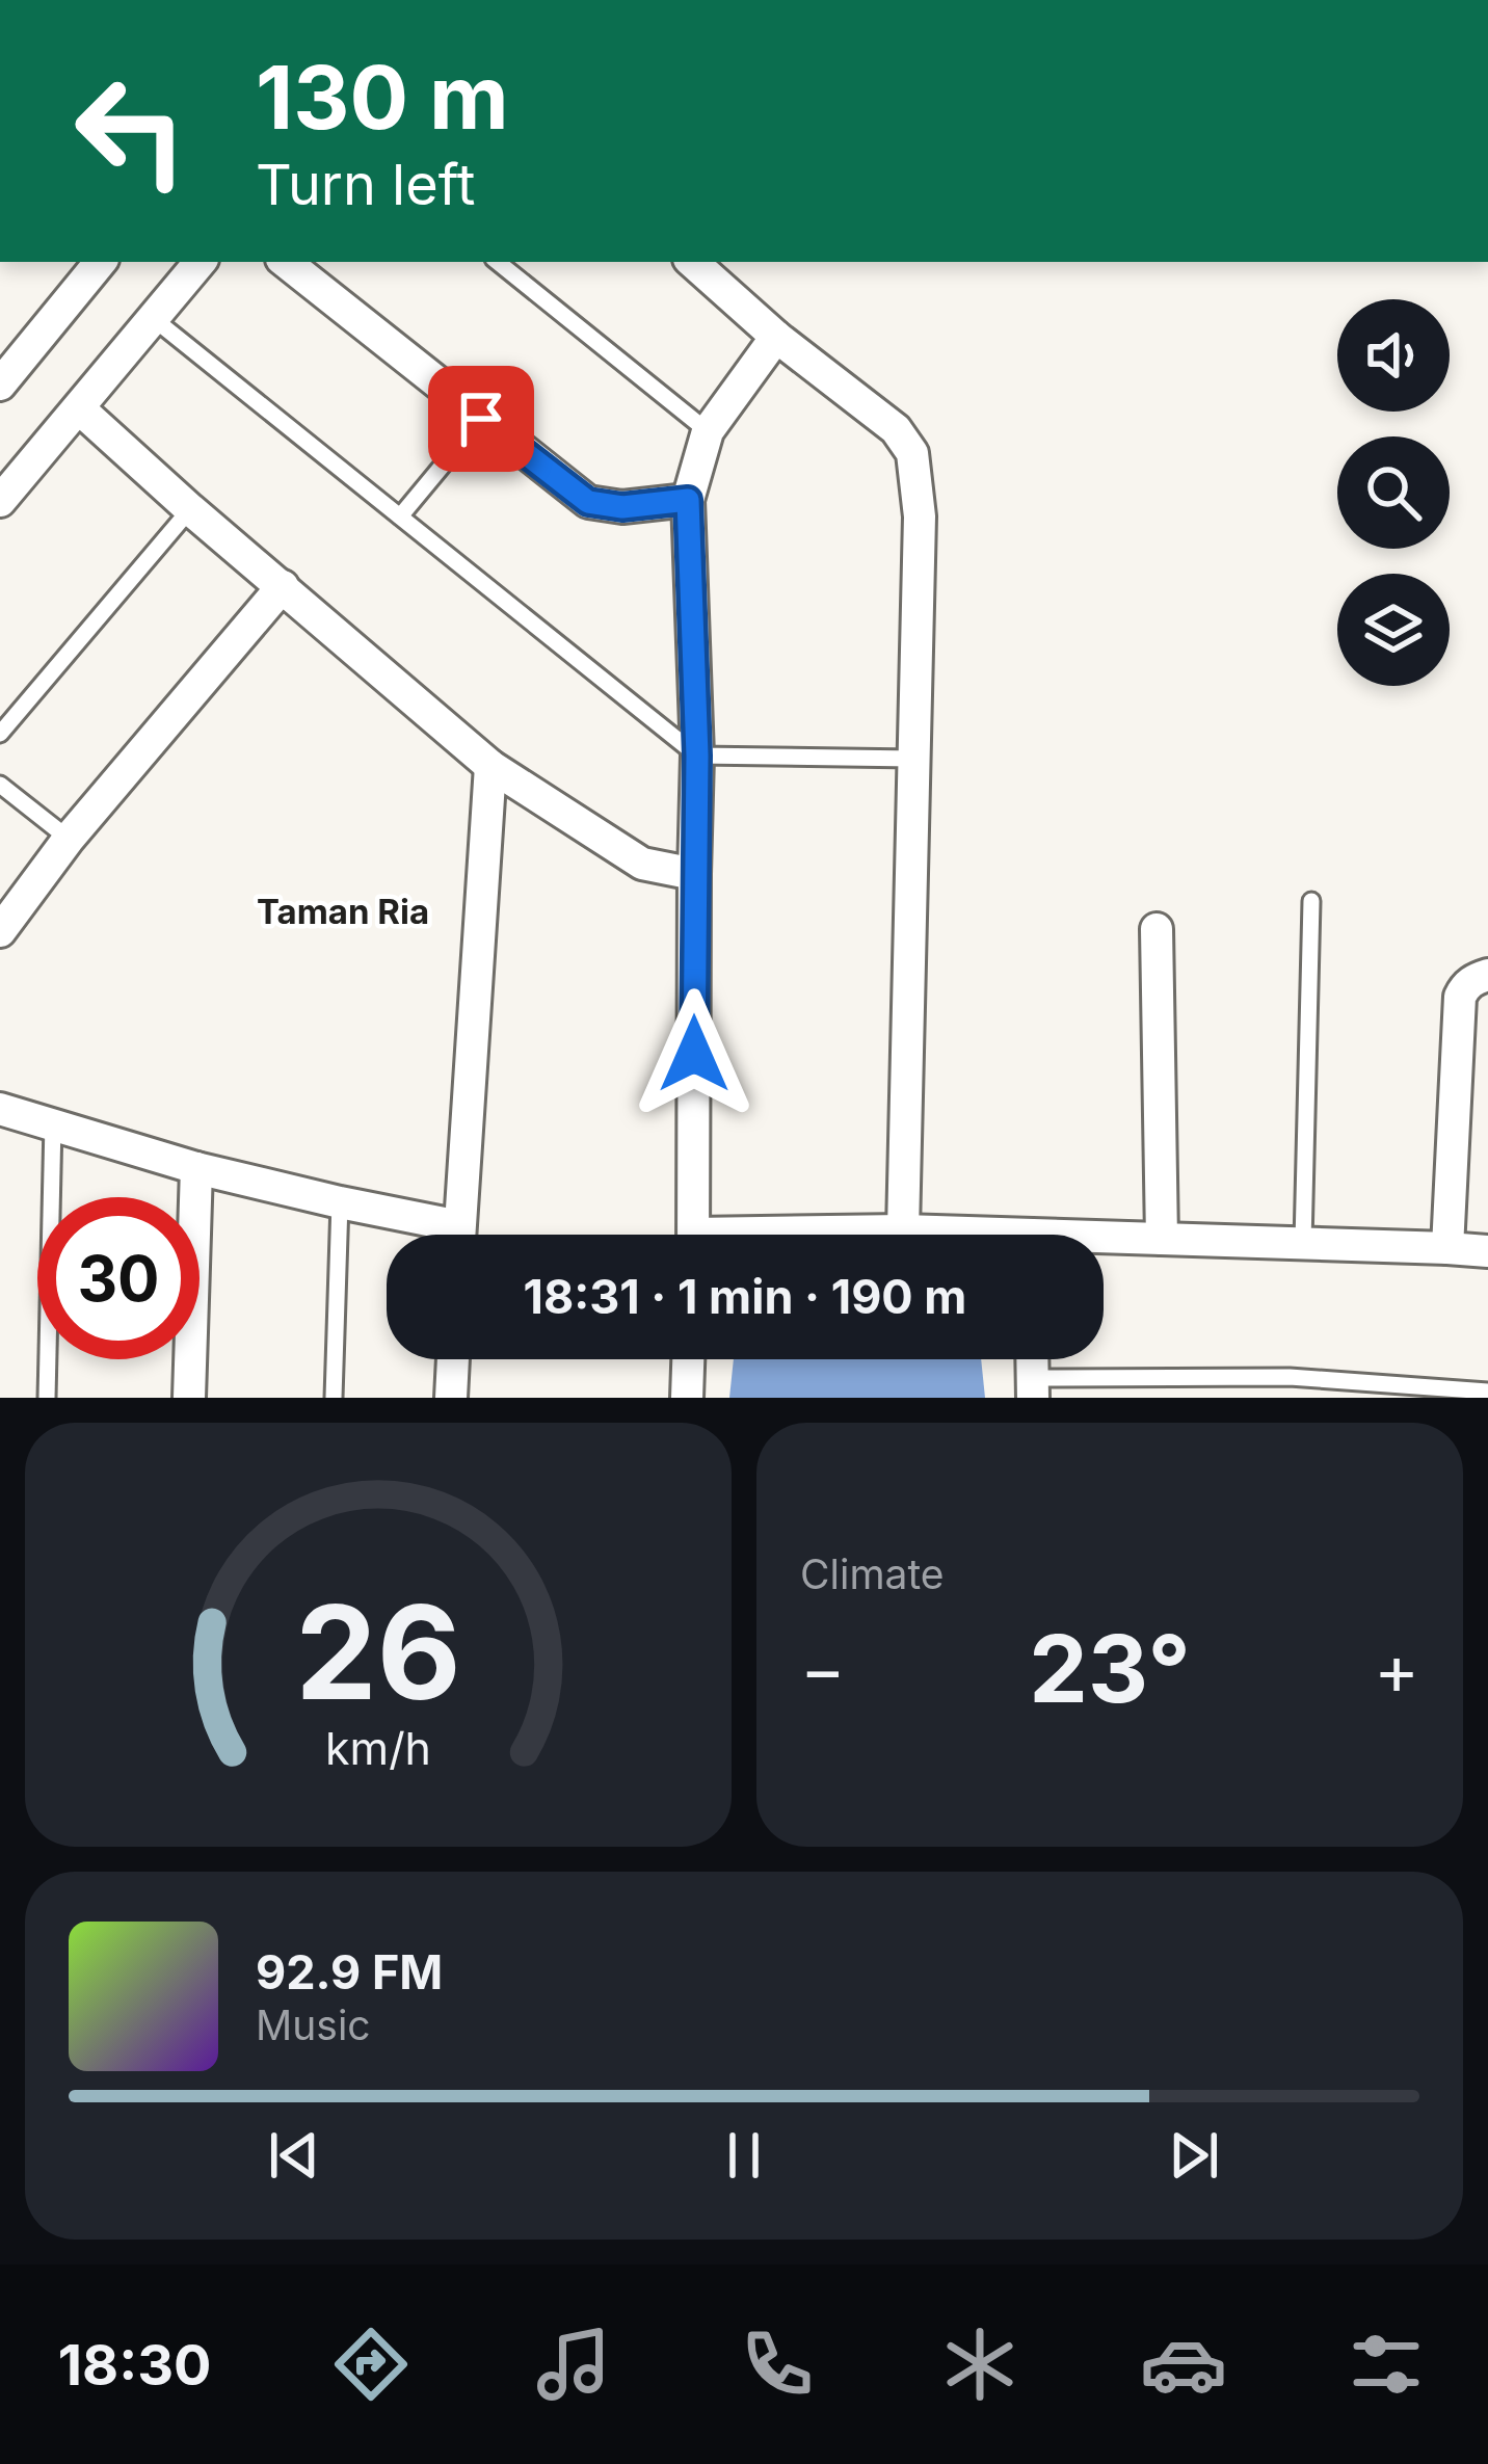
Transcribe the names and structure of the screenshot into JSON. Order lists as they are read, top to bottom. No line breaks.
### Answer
{"districts":["Taman Ria"],"page":{"turn":["130 m","Turn left"],"limit":"30","trip":"18:31 · 1 min · 190 m","tile":"Climate","heat":["−","23°","+"],"song":["92.9 FM","Music"],"tabs":"18:30","gauge":["26","km/h"]}}
